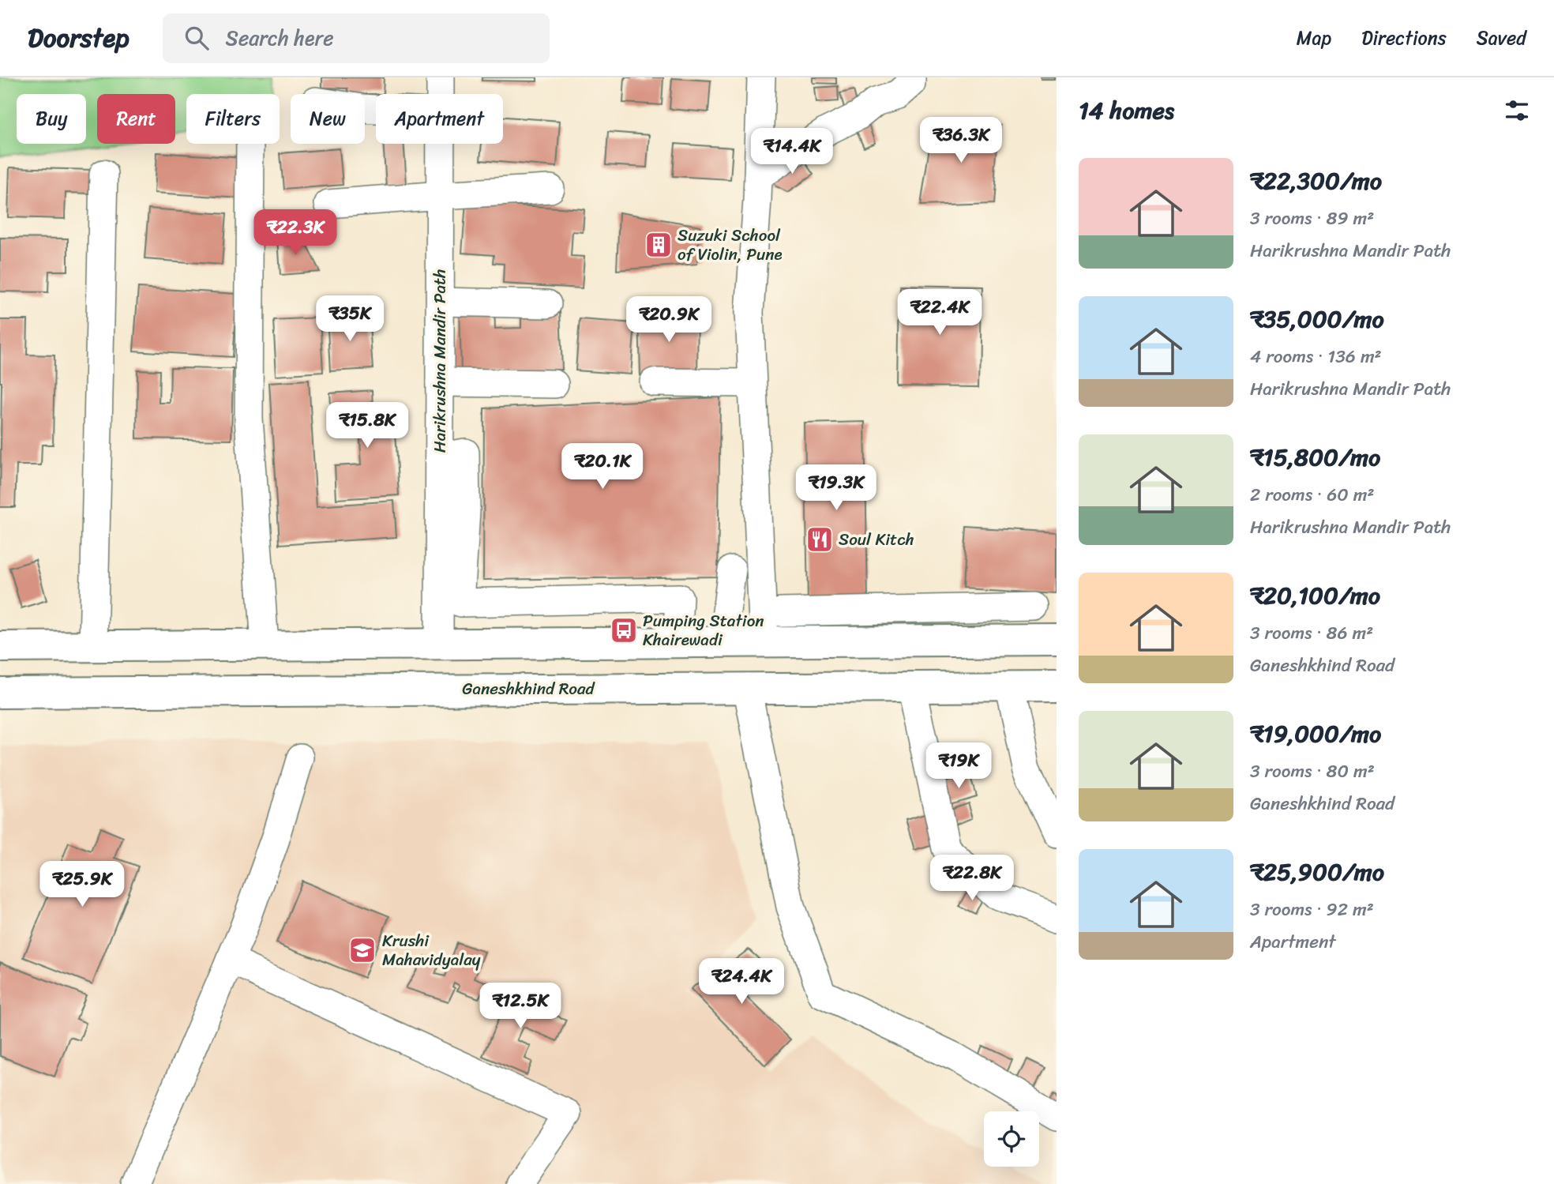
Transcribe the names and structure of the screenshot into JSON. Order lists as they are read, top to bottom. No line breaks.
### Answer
{"streets":{"main road":["Ganeshkhind Road"],"street":["Harikrushna Mandir Path"]},"places":{"building":["Suzuki School of Violin, Pune"],"restaurant":["Soul Kitch"],"bus stop":["Pumping Station Khairewadi"],"school or university":["Krushi Mahavidyalay"]},"page":{"header":"Doorstep","search":"Search here","nav":["Map","Directions","Saved"],"heading":"14 homes","chip":["Buy","Rent","Filters","New","Apartment"],"price":["₹36.3K","₹14.4K","₹22.3K","₹22.4K","₹35K","₹20.9K","₹15.8K","₹20.1K","₹19.3K","₹19K","₹22.8K","₹25.9K","₹24.4K","₹12.5K"],"list":[{"name":"₹22,300/mo","note":"3 rooms · 89 m² · Harikrushna Mandir Path"},{"name":"₹35,000/mo","note":"4 rooms · 136 m² · Harikrushna Mandir Path"},{"name":"₹15,800/mo","note":"2 rooms · 60 m² · Harikrushna Mandir Path"},{"name":"₹20,100/mo","note":"3 rooms · 86 m² · Ganeshkhind Road"},{"name":"₹19,000/mo","note":"3 rooms · 80 m² · Ganeshkhind Road"},{"name":"₹25,900/mo","note":"3 rooms · 92 m² · Apartment"}]}}
